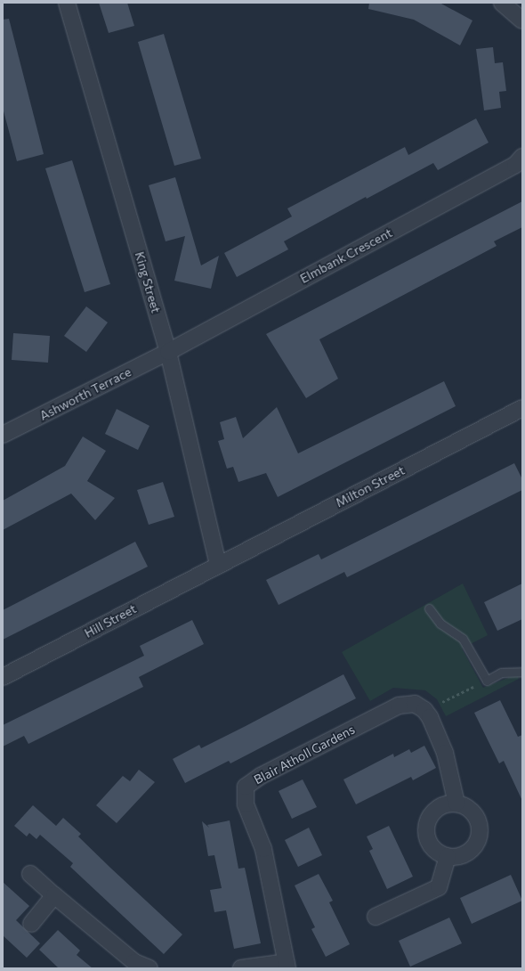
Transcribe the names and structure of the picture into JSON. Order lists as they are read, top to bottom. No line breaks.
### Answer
{"streets":{"street":["Elmbank Crescent","King Street","Ashworth Terrace","Milton Street","Hill Street","Blair Atholl Gardens"]},"crossings":[["Elmbank Crescent","King Street"],["Elmbank Crescent","Ashworth Terrace"],["King Street","Ashworth Terrace"],["King Street","Milton Street"],["King Street","Hill Street"],["Milton Street","Hill Street"]]}
